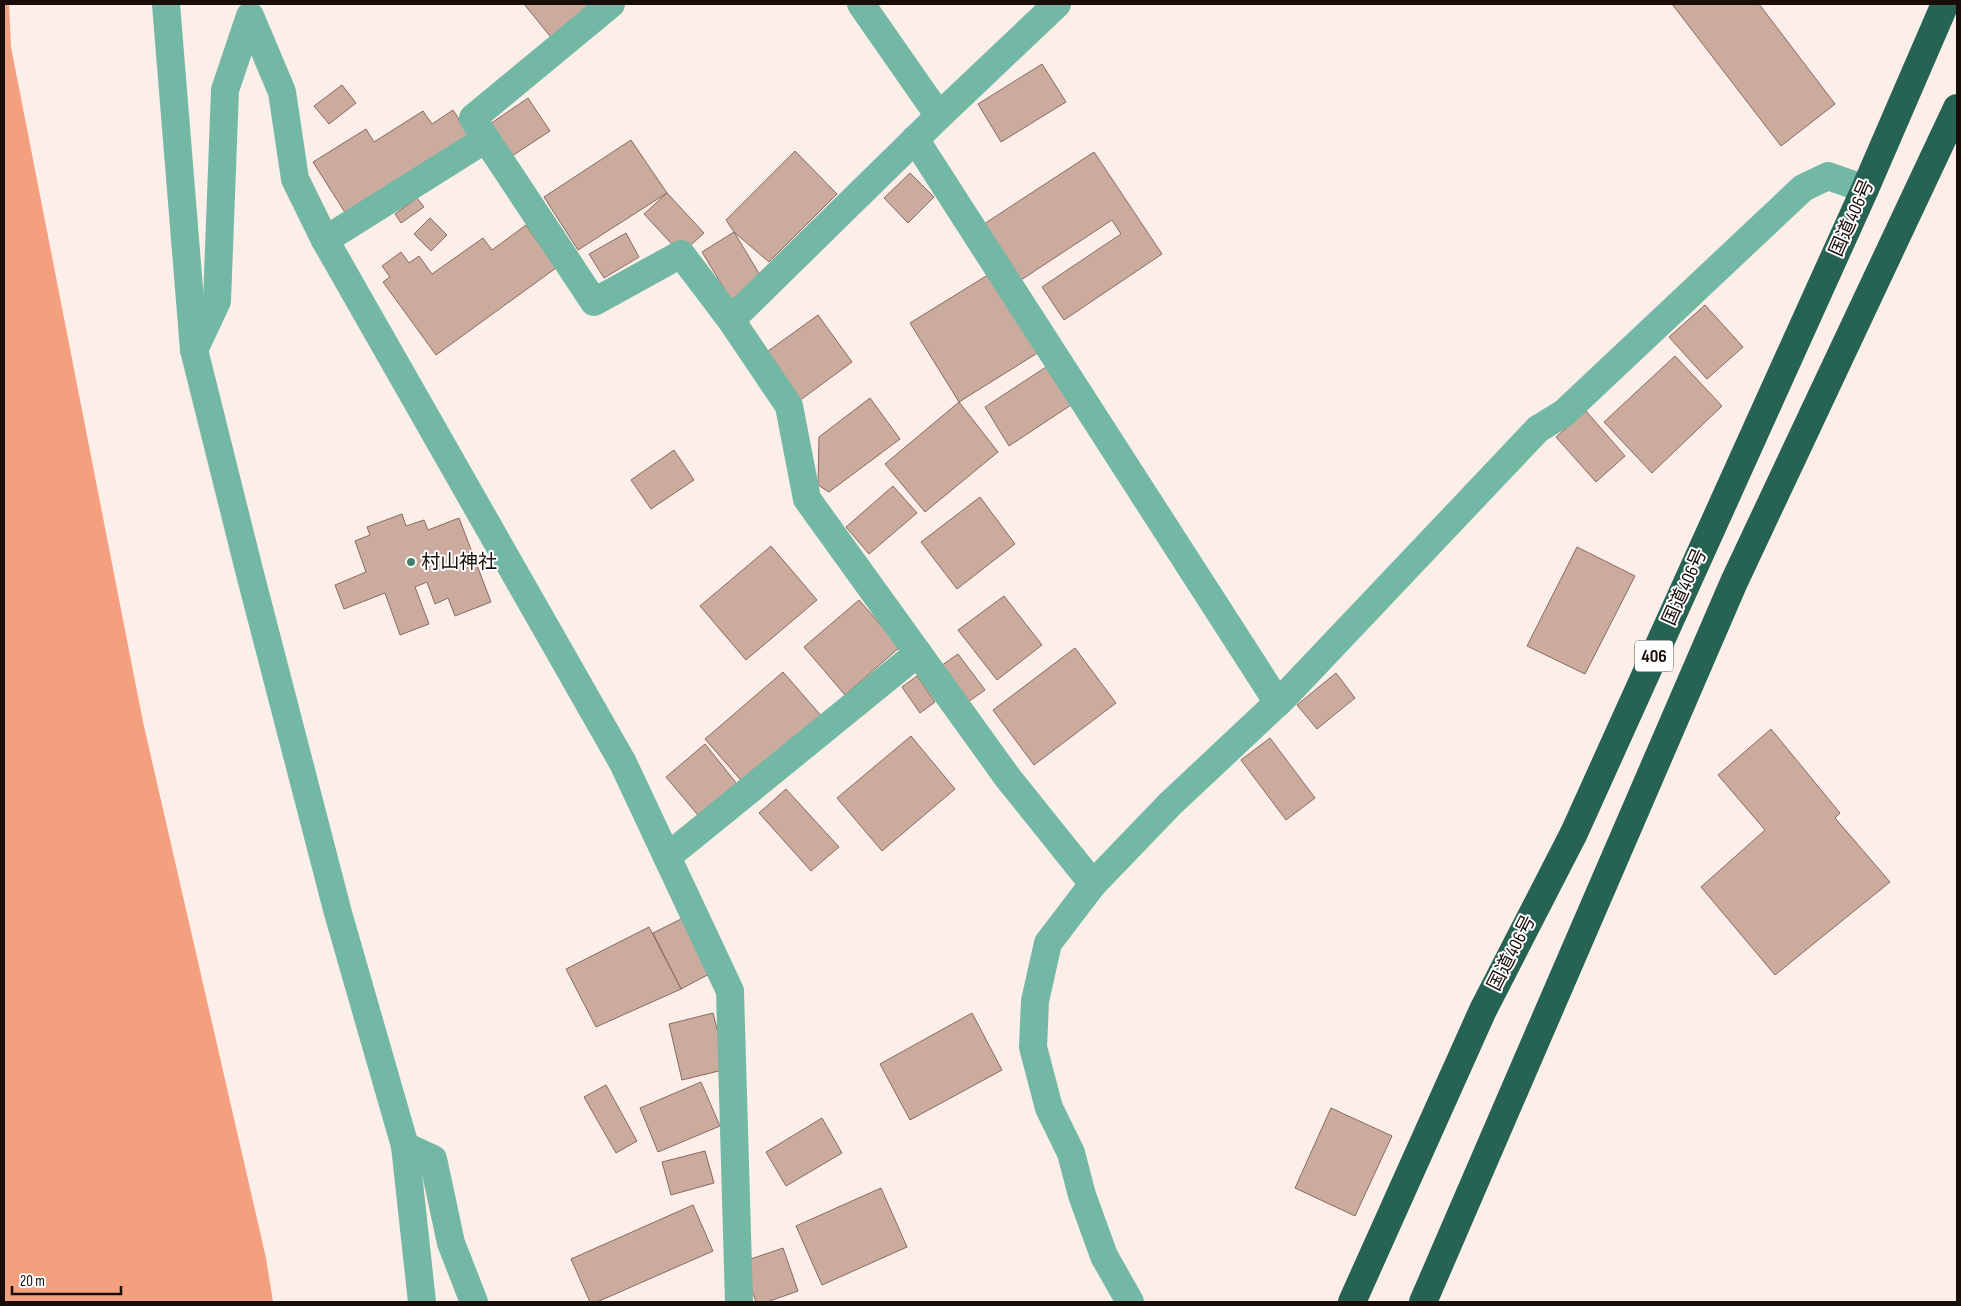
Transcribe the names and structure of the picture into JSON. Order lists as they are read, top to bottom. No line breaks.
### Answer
{"streets":{"highway":["国道406号","406"]},"places":["村山神社"],"scale_bar":"20 m"}
